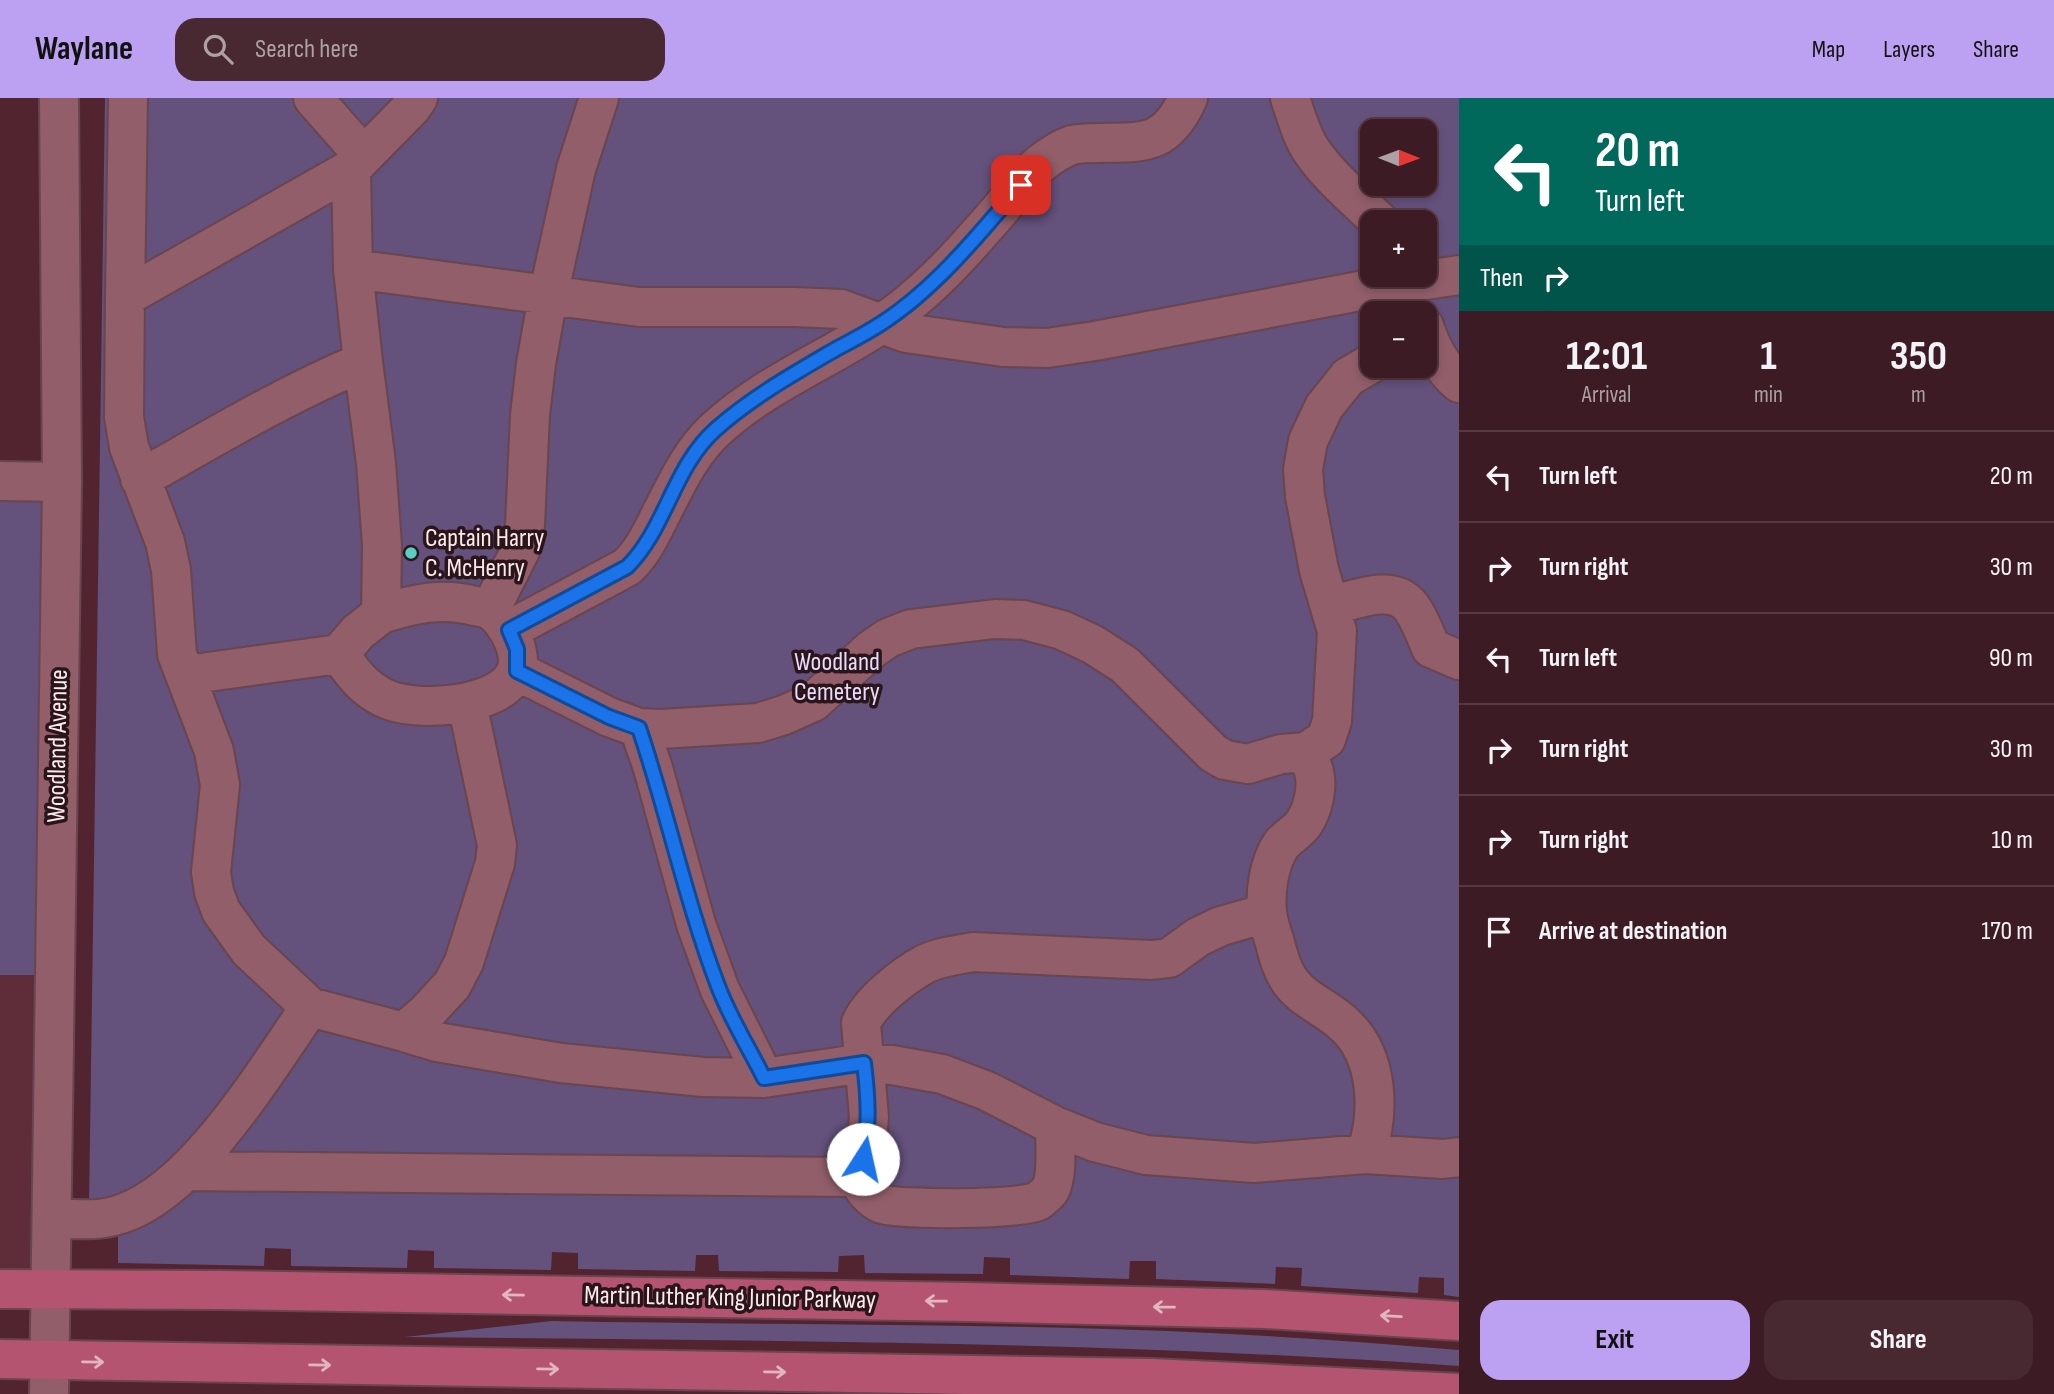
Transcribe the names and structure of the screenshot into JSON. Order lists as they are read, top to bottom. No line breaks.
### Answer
{"streets":{"main road":["Martin Luther King Junior Parkway"],"street":["Woodland Avenue"]},"crossings":[["Woodland Avenue","Martin Luther King Junior Parkway"]],"parks":["Woodland Cemetery"],"places":["Captain Harry C. McHenry"],"north":"right","page":{"header":"Waylane","search":"Search here","nav":["Map","Layers","Share"],"turn":["20 m","Turn left"],"map_buttons":["+","−"],"then":"Then","eta":["12:01","Arrival","1","min","350","m"],"list":[{"name":"Turn left","value":"20 m"},{"name":"Turn right","value":"30 m"},{"name":"Turn left","value":"90 m"},{"name":"Turn right","value":"30 m"},{"name":"Turn right","value":"10 m"},{"name":"Arrive at destination","value":"170 m"}],"buttons":["Exit","Share"]}}
